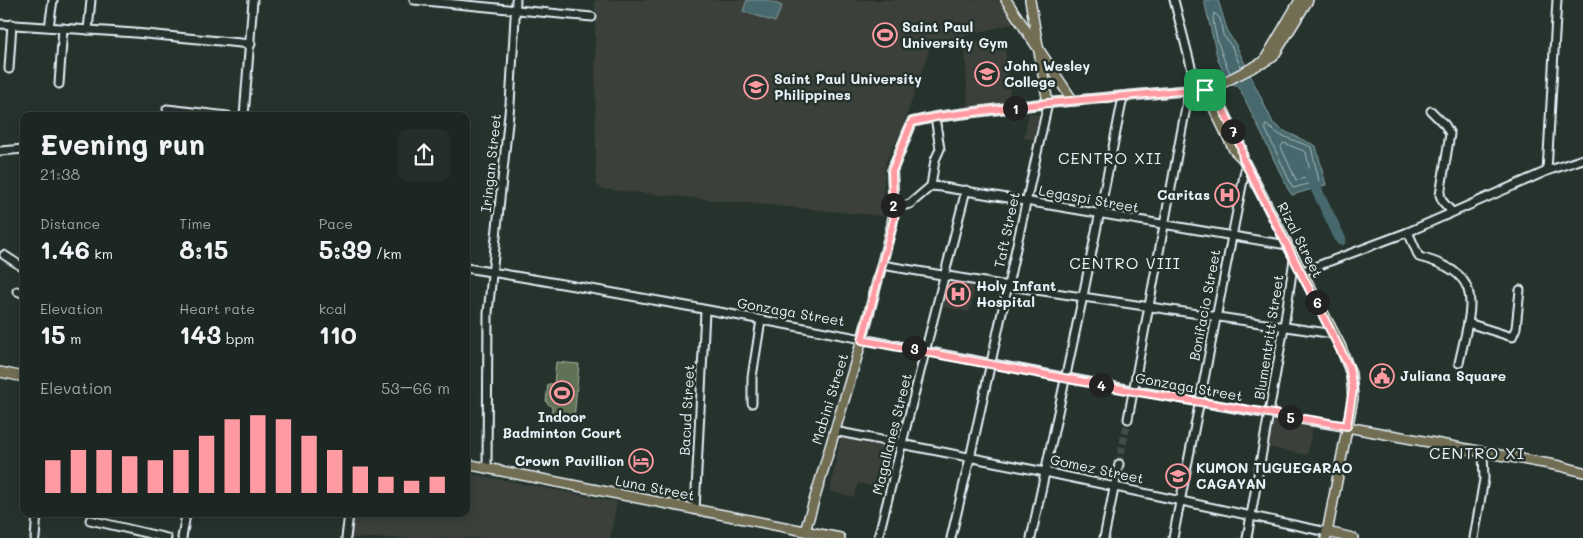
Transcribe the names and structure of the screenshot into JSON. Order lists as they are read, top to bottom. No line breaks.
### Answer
{"streets":{"main road":["Rizal Street","Gonzaga Street","Mabini Street","Gomez Street","Luna Street"],"street":["Iringan Street","Legaspi Street","Taft Street","Bonifacio Street","Blumentritt Street","Bacud Street","Magallanes Street"]},"crossings":[["Iringan Street","Gonzaga Street"],["Iringan Street","Luna Street"],["Legaspi Street","Taft Street"],["Legaspi Street","Rizal Street"],["Legaspi Street","Bonifacio Street"],["Legaspi Street","Magallanes Street"],["Taft Street","Gonzaga Street"],["Taft Street","Gomez Street"],["Rizal Street","Bonifacio Street"],["Rizal Street","Gonzaga Street"],["Rizal Street","Blumentritt Street"],["Rizal Street","Gomez Street"],["Bonifacio Street","Gonzaga Street"],["Bonifacio Street","Gomez Street"],["Gonzaga Street","Blumentritt Street"],["Gonzaga Street","Mabini Street"],["Gonzaga Street","Bacud Street"],["Gonzaga Street","Magallanes Street"],["Blumentritt Street","Gomez Street"],["Mabini Street","Gomez Street"],["Mabini Street","Luna Street"],["Bacud Street","Luna Street"],["Magallanes Street","Gomez Street"]],"districts":["CENTRO XII","CENTRO VIII","CENTRO XI"],"places":{"sports":["Saint Paul University Gym","Indoor Badminton Court"],"school or university":["John Wesley College","Saint Paul University Philippines","KUMON TUGUEGARAO CAGAYAN"],"hospital":["Caritas","Holy Infant Hospital"],"public building":["Juliana Square"],"hotel":["Crown Pavillion"]},"page":{"pins":["1","7","2","6","3","4","5"],"heading":["Evening run","21:38"],"stats":[["Distance","1.46 km"],["Time","8:15"],["Pace","5:39 /km"],["Elevation","15 m"],["Heart rate","143 bpm"],["kcal","110"]],"chart":["Elevation","53–66 m"]}}
